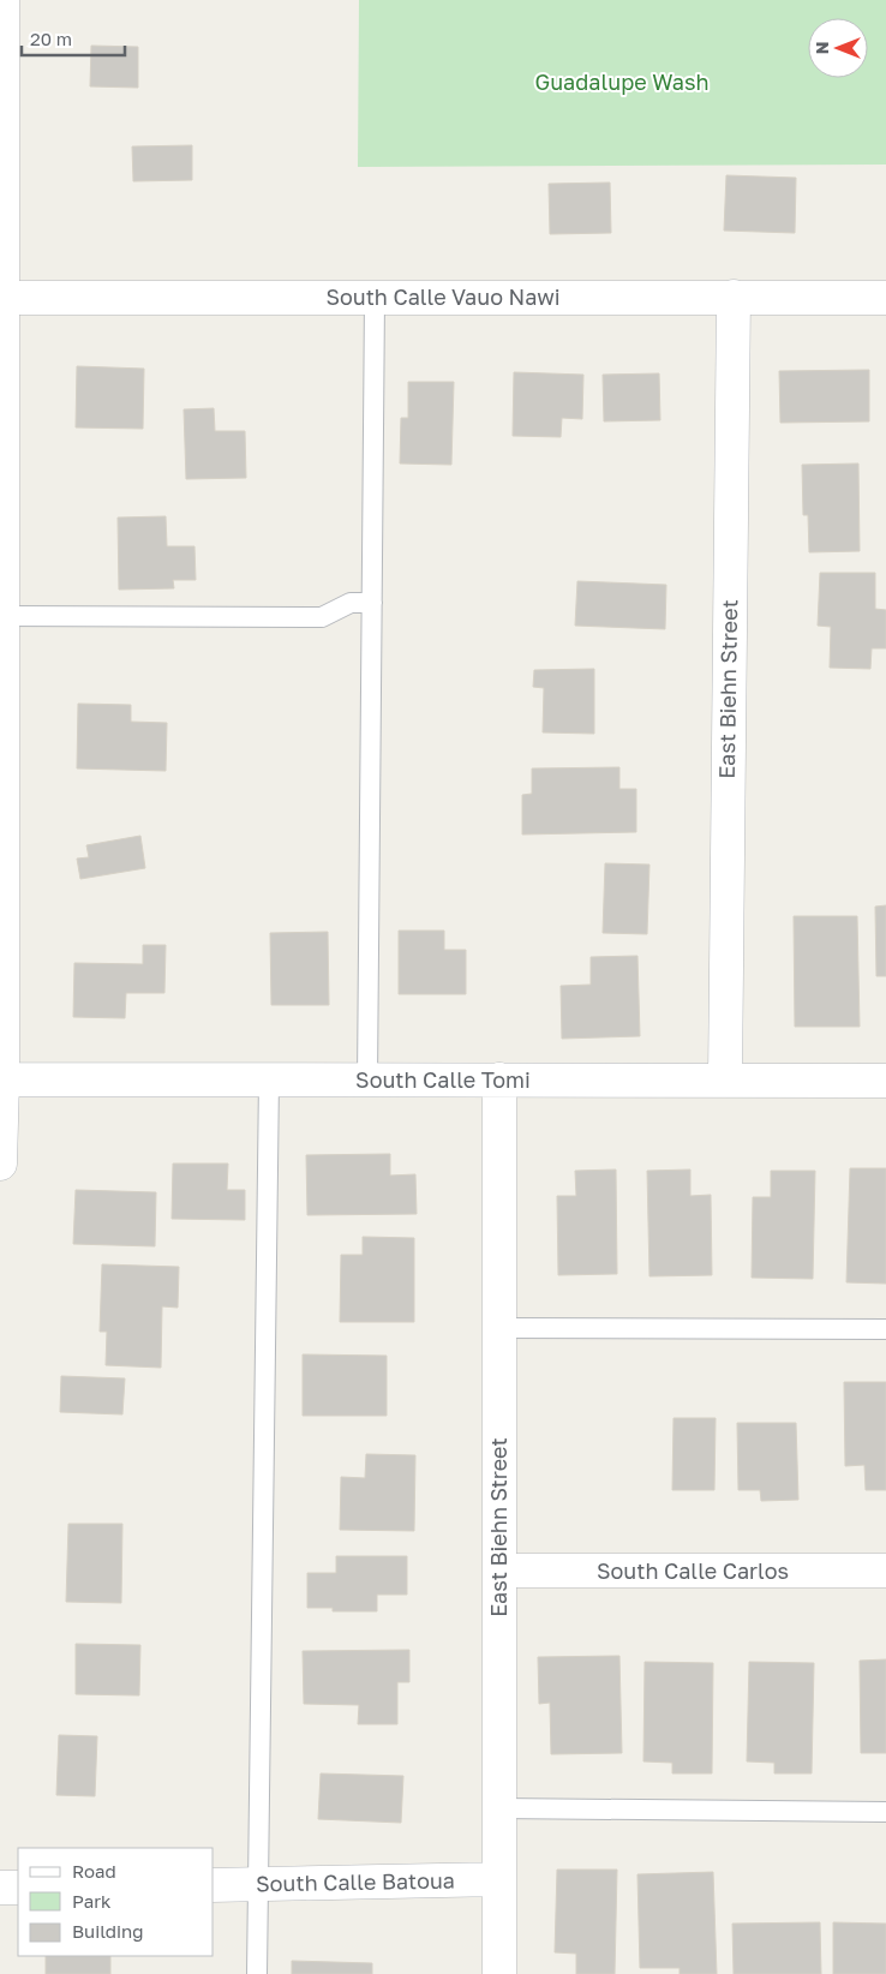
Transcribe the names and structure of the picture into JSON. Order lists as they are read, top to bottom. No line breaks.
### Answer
{"streets":{"street":["South Calle Vauo Nawi","East Biehn Street","South Calle Tomi","South Calle Carlos","South Calle Batoua"]},"crossings":[["South Calle Vauo Nawi","East Biehn Street"],["East Biehn Street","South Calle Tomi"],["East Biehn Street","South Calle Carlos"],["East Biehn Street","South Calle Batoua"]],"parks":["Guadalupe Wash"],"legend":["Road","Park","Building"],"scale_bar":"20 m","north":"left"}
